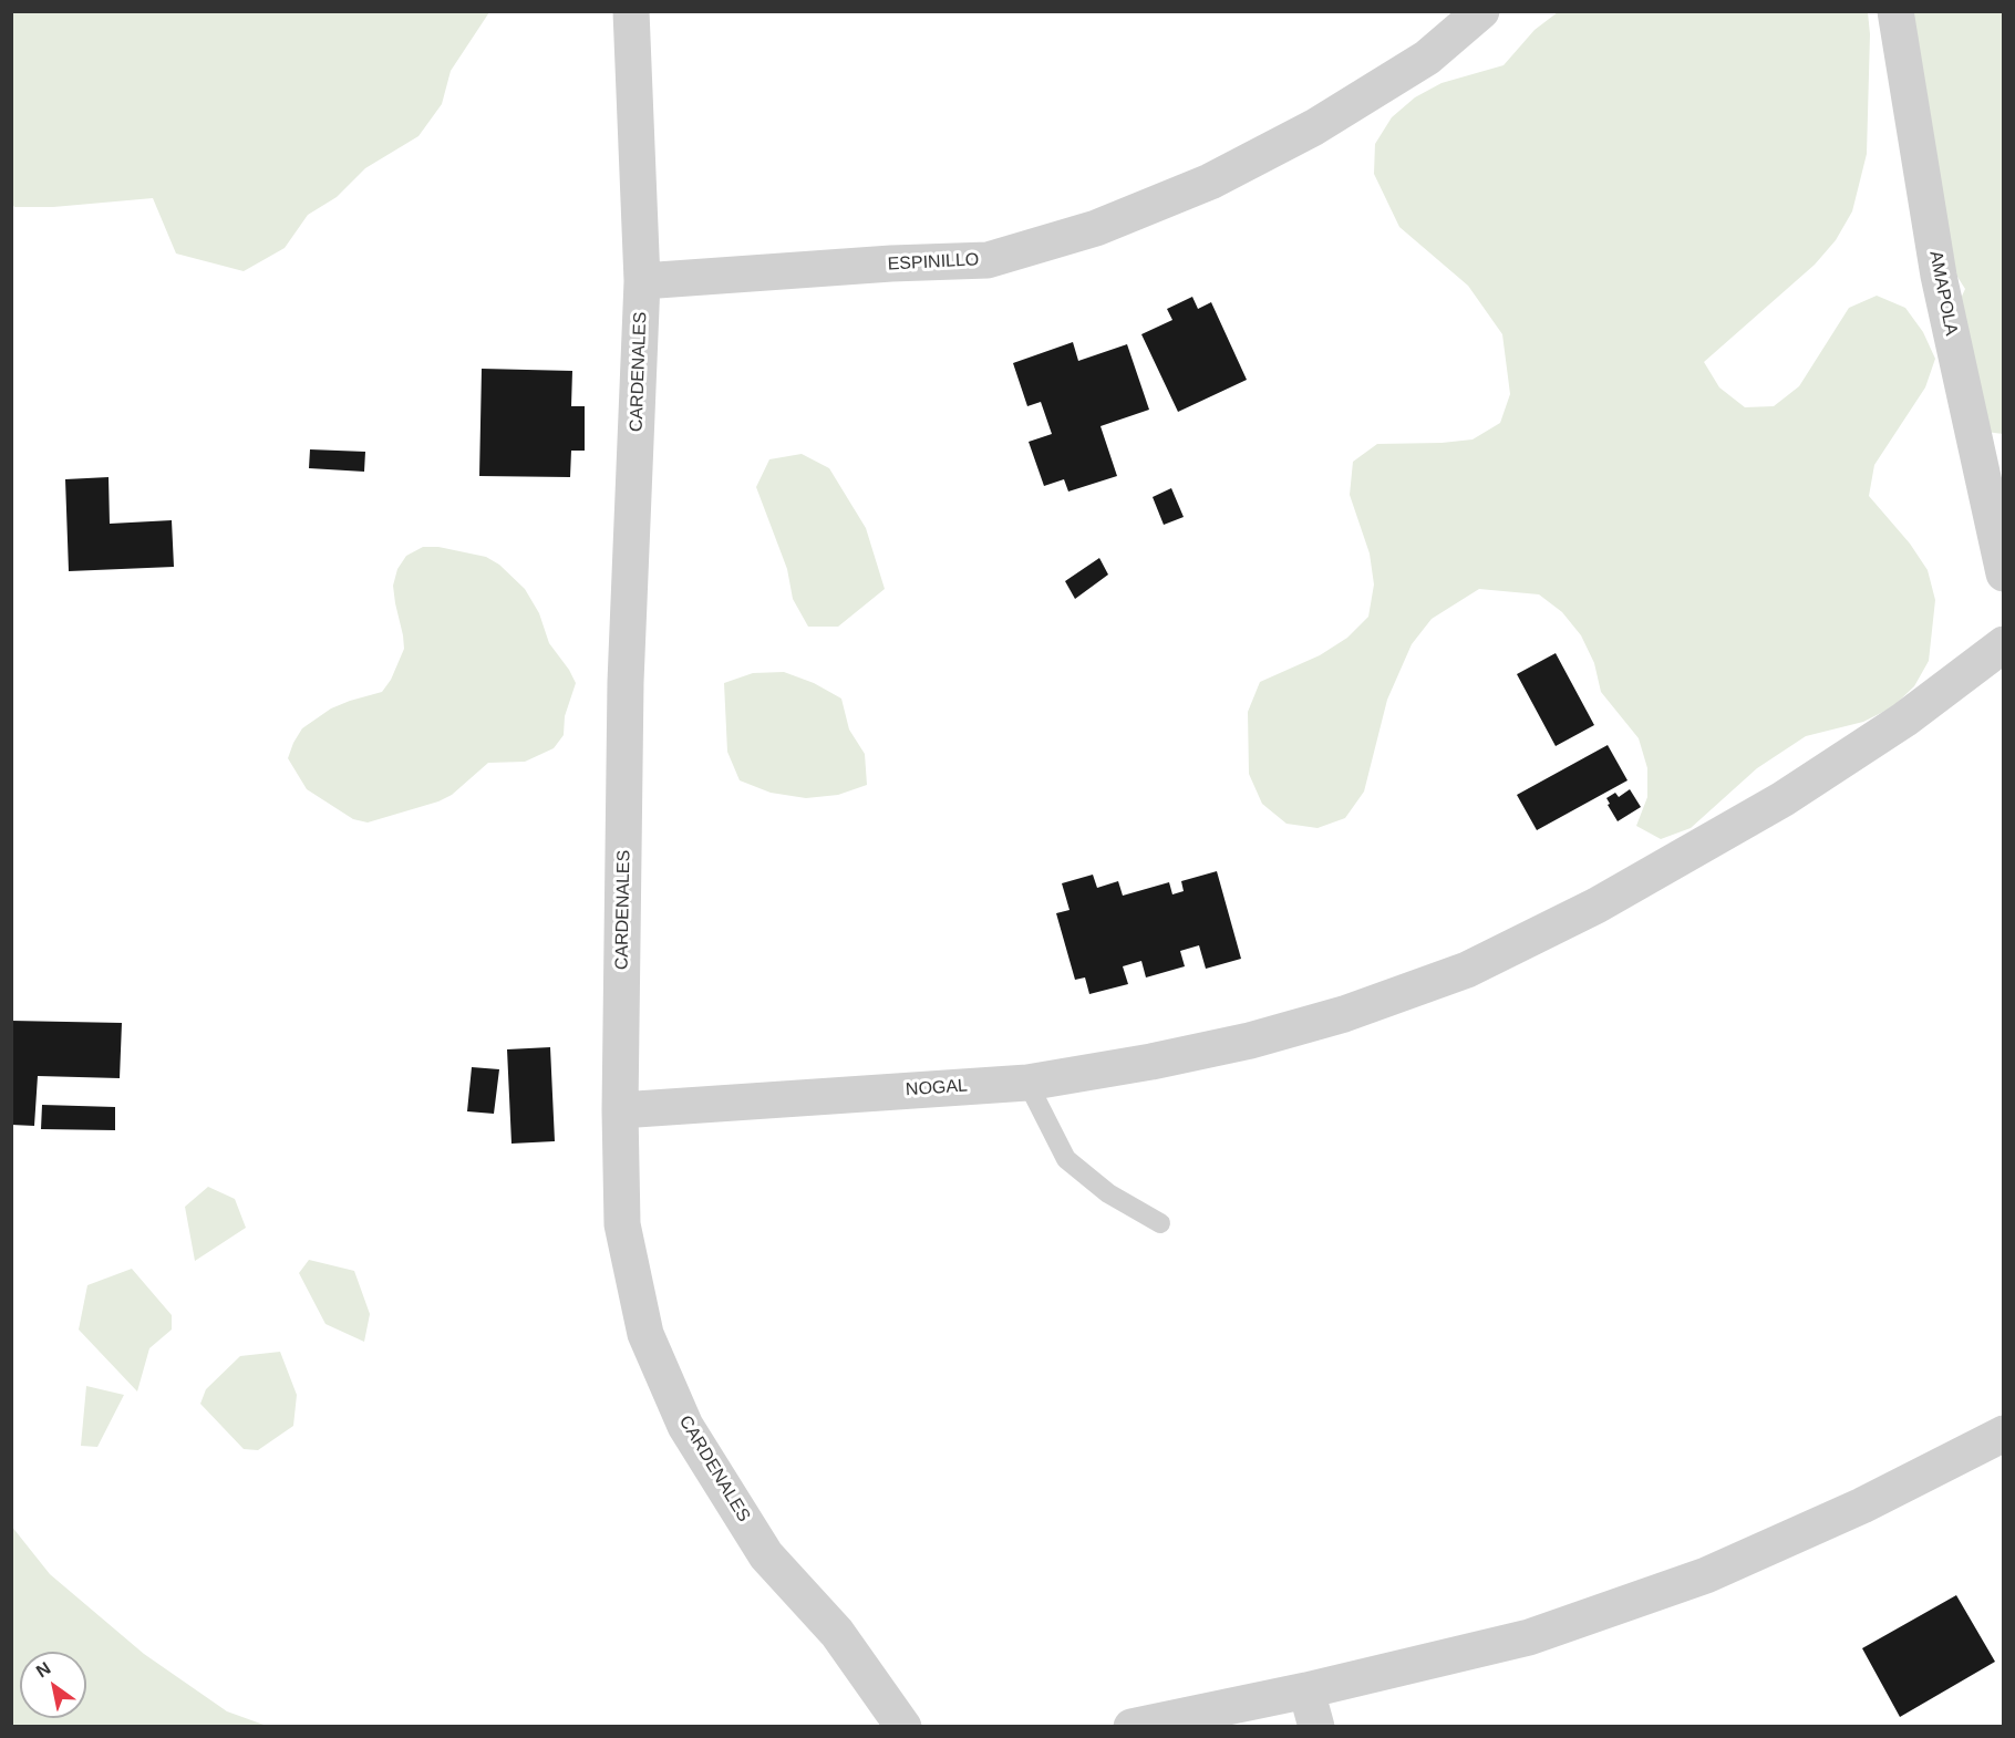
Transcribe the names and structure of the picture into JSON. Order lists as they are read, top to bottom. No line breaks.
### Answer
{"streets":{"street":["ESPINILLO","AMAPOLA","CARDENALES","NOGAL"]},"crossings":[["ESPINILLO","CARDENALES"],["CARDENALES","NOGAL"]],"north":"top left"}
